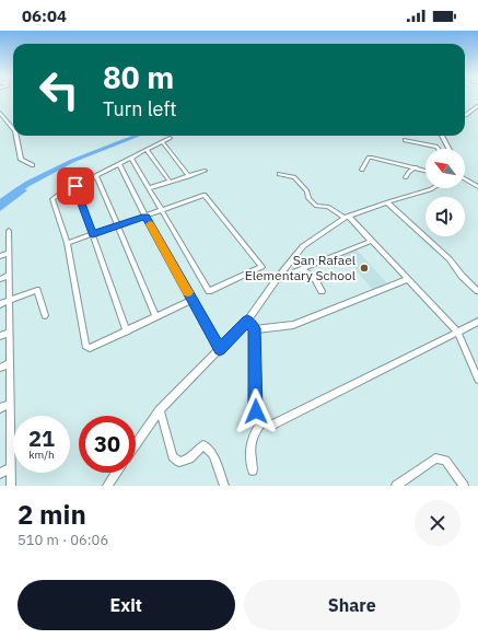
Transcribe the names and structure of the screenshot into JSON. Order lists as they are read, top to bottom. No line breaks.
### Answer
{"places":["San Rafael Elementary School"],"north":"top left","page":{"status":"06:04","turn":["80 m","Turn left"],"speed":"21 km/h","limit":"30","heading":["2 min","510 m · 06:06"],"buttons":["Exit","Share"]}}
